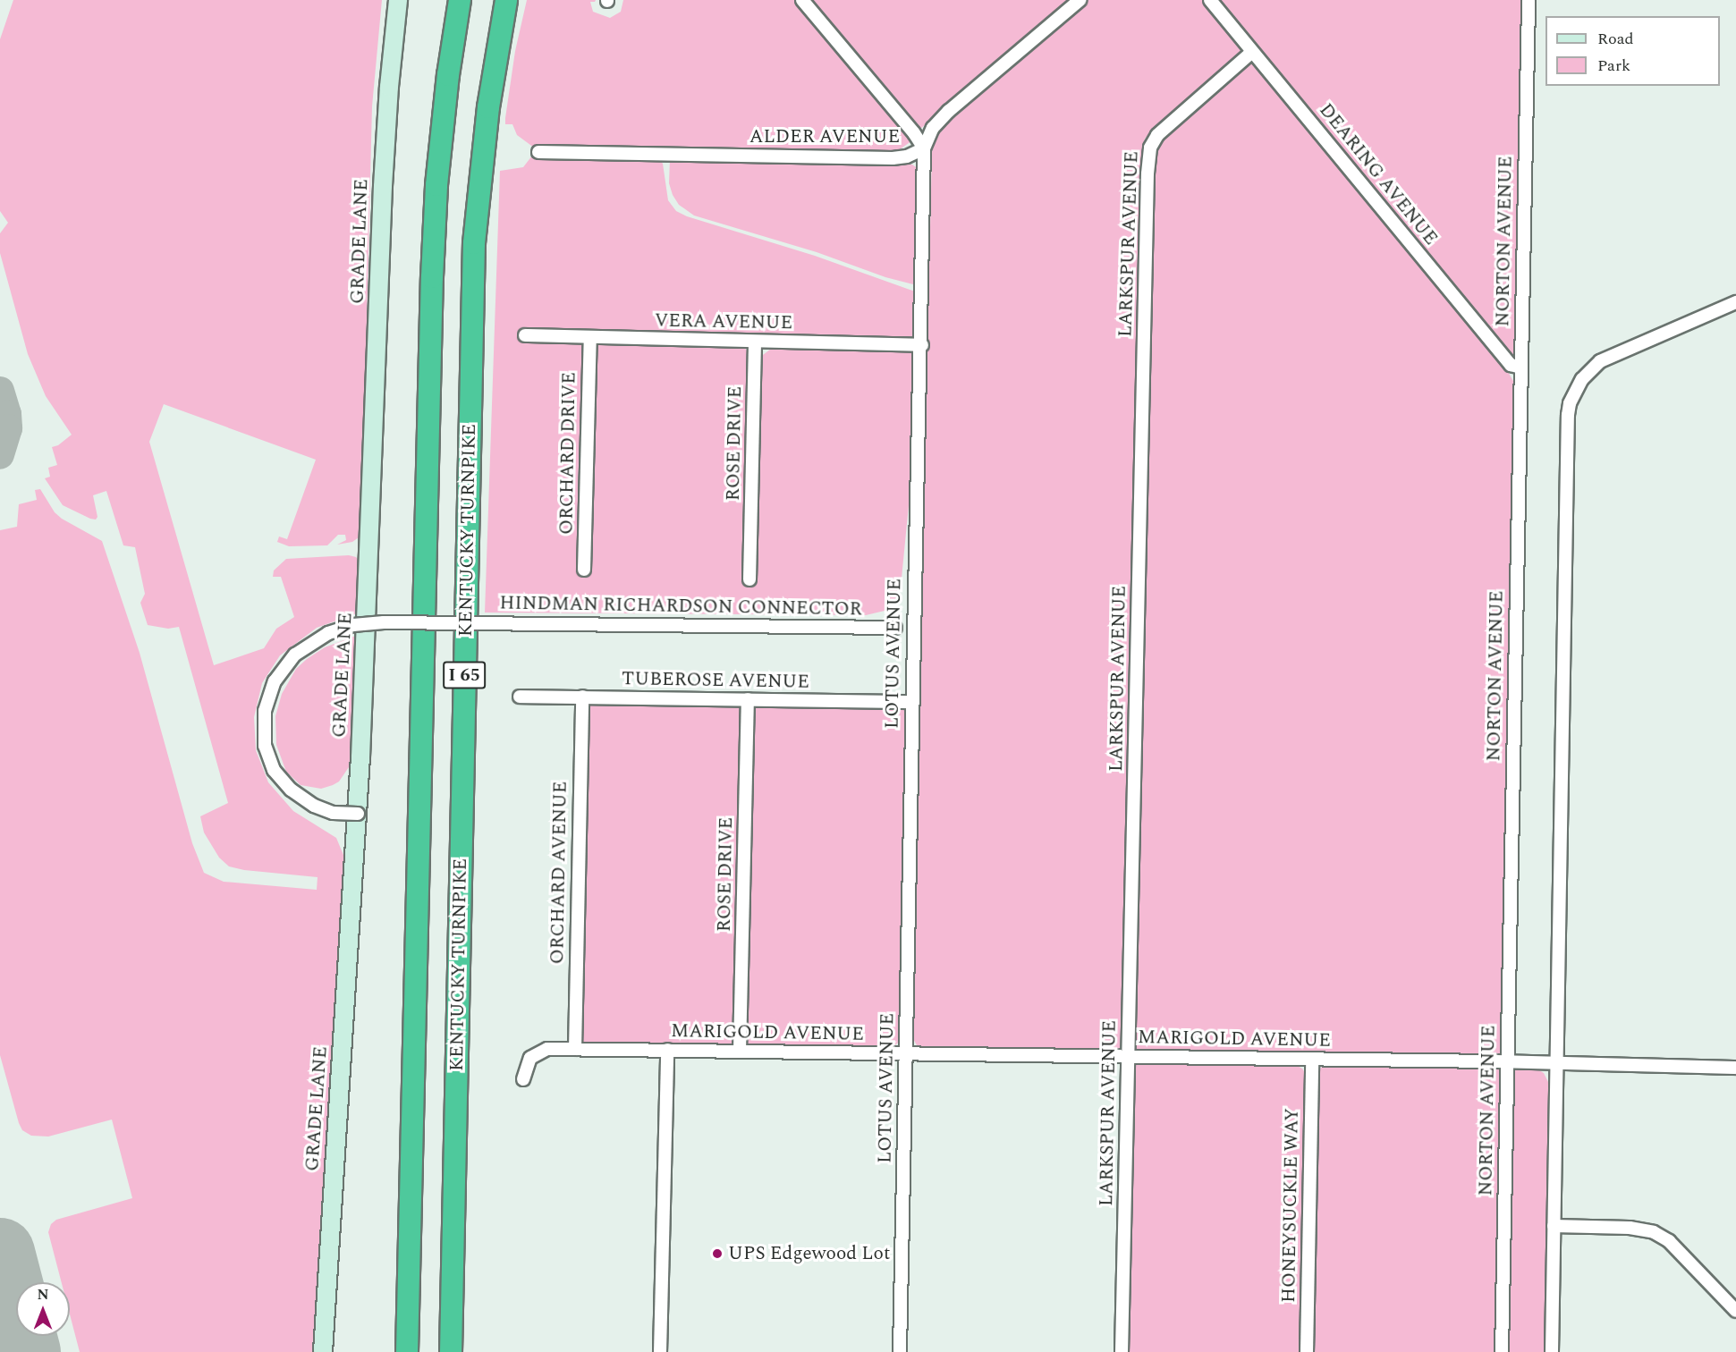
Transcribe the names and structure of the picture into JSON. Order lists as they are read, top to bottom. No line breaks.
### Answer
{"streets":{"highway":["KENTUCKY TURNPIKE","I 65"],"main road":["GRADE LANE"],"street":["ALDER AVENUE","DEARING AVENUE","NORTON AVENUE","LARKSPUR AVENUE","VERA AVENUE","ROSE DRIVE","ORCHARD DRIVE","HINDMAN RICHARDSON CONNECTOR","LOTUS AVENUE","TUBEROSE AVENUE","ORCHARD AVENUE","MARIGOLD AVENUE","HONEYSUCKLE WAY"]},"crossings":[["ALDER AVENUE","LOTUS AVENUE"],["DEARING AVENUE","NORTON AVENUE"],["DEARING AVENUE","LARKSPUR AVENUE"],["GRADE LANE","HINDMAN RICHARDSON CONNECTOR"],["NORTON AVENUE","MARIGOLD AVENUE"],["LARKSPUR AVENUE","MARIGOLD AVENUE"],["VERA AVENUE","ROSE DRIVE"],["VERA AVENUE","ORCHARD DRIVE"],["VERA AVENUE","LOTUS AVENUE"],["ROSE DRIVE","TUBEROSE AVENUE"],["ROSE DRIVE","MARIGOLD AVENUE"],["HINDMAN RICHARDSON CONNECTOR","LOTUS AVENUE"],["LOTUS AVENUE","TUBEROSE AVENUE"],["LOTUS AVENUE","MARIGOLD AVENUE"],["TUBEROSE AVENUE","ORCHARD AVENUE"],["ORCHARD AVENUE","MARIGOLD AVENUE"],["MARIGOLD AVENUE","HONEYSUCKLE WAY"]],"places":["UPS Edgewood Lot"],"legend":["Road","Park"],"north":"top"}
